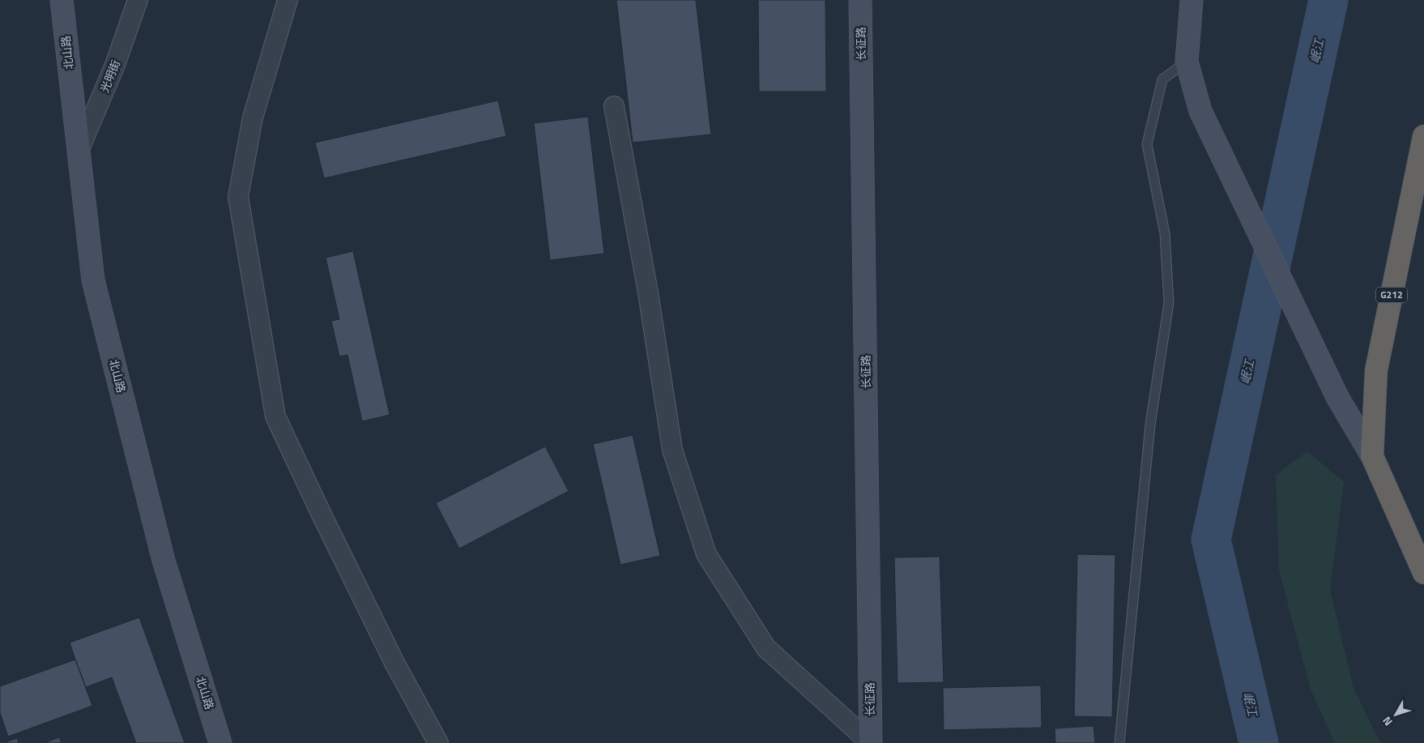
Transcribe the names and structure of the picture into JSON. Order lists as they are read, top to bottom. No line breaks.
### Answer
{"streets":{"highway":["G212"],"main road":["长征路","北山路"],"street":["光明街"]},"crossings":[["北山路","光明街"]],"water":["岷江"],"north":"bottom left"}
